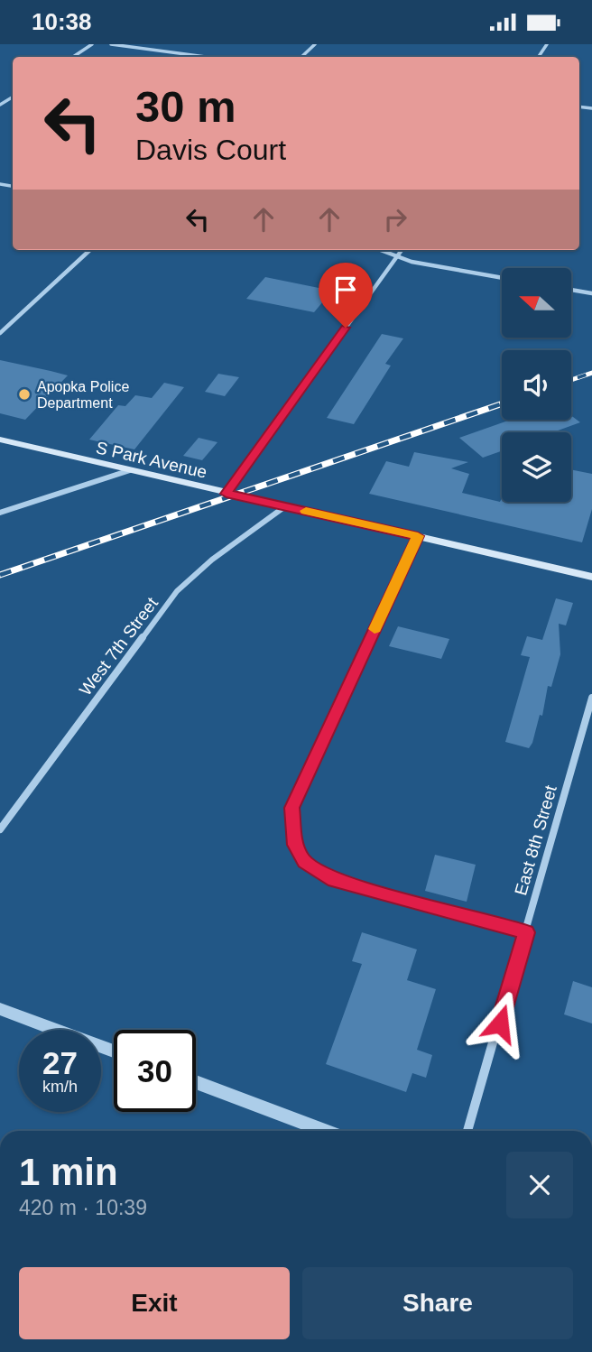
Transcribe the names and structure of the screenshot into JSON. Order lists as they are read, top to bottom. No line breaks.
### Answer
{"streets":{"main road":["S Park Avenue"],"street":["West 7th Street","East 8th Street"]},"crossings":[["S Park Avenue","West 7th Street"]],"places":["Apopka Police Department"],"north":"left","page":{"status":"10:38","turn":["30 m","Davis Court"],"speed":"27 km/h","limit":"30","heading":["1 min","420 m · 10:39"],"buttons":["Exit","Share"]}}
